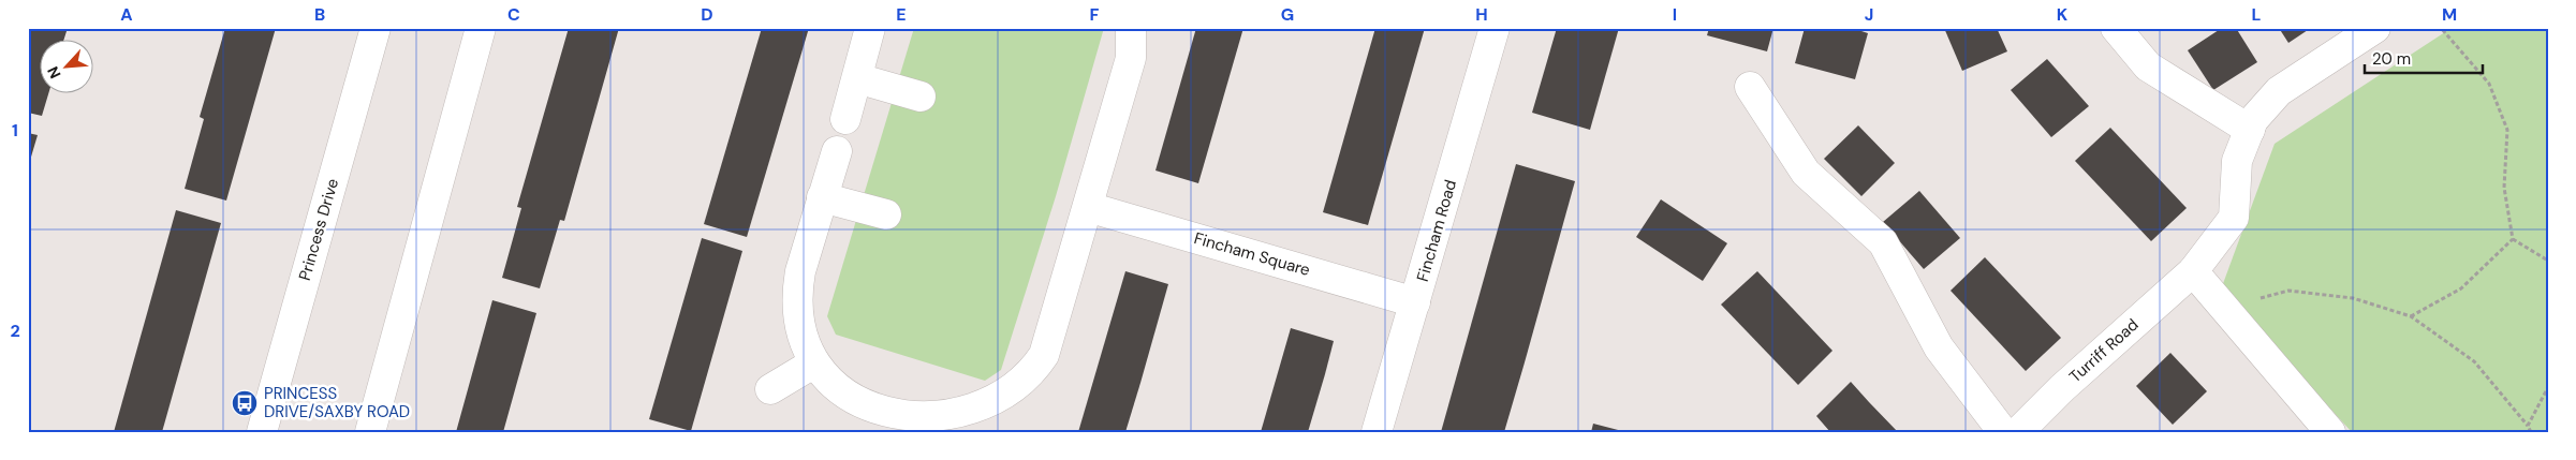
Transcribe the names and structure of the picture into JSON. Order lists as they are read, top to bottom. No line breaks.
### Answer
{"streets":{"street":["Princess Drive","Fincham Road","Fincham Square","Turriff Road"]},"crossings":[["Fincham Road","Fincham Square"]],"places":{"bus stop":["PRINCESS DRIVE/SAXBY ROAD"]},"scale_bar":"20 m","north":"bottom left","grid":{"columns":["A","B","C","D","E","F","G","H","I","J","K","L","M"],"rows":["1","2"]}}
